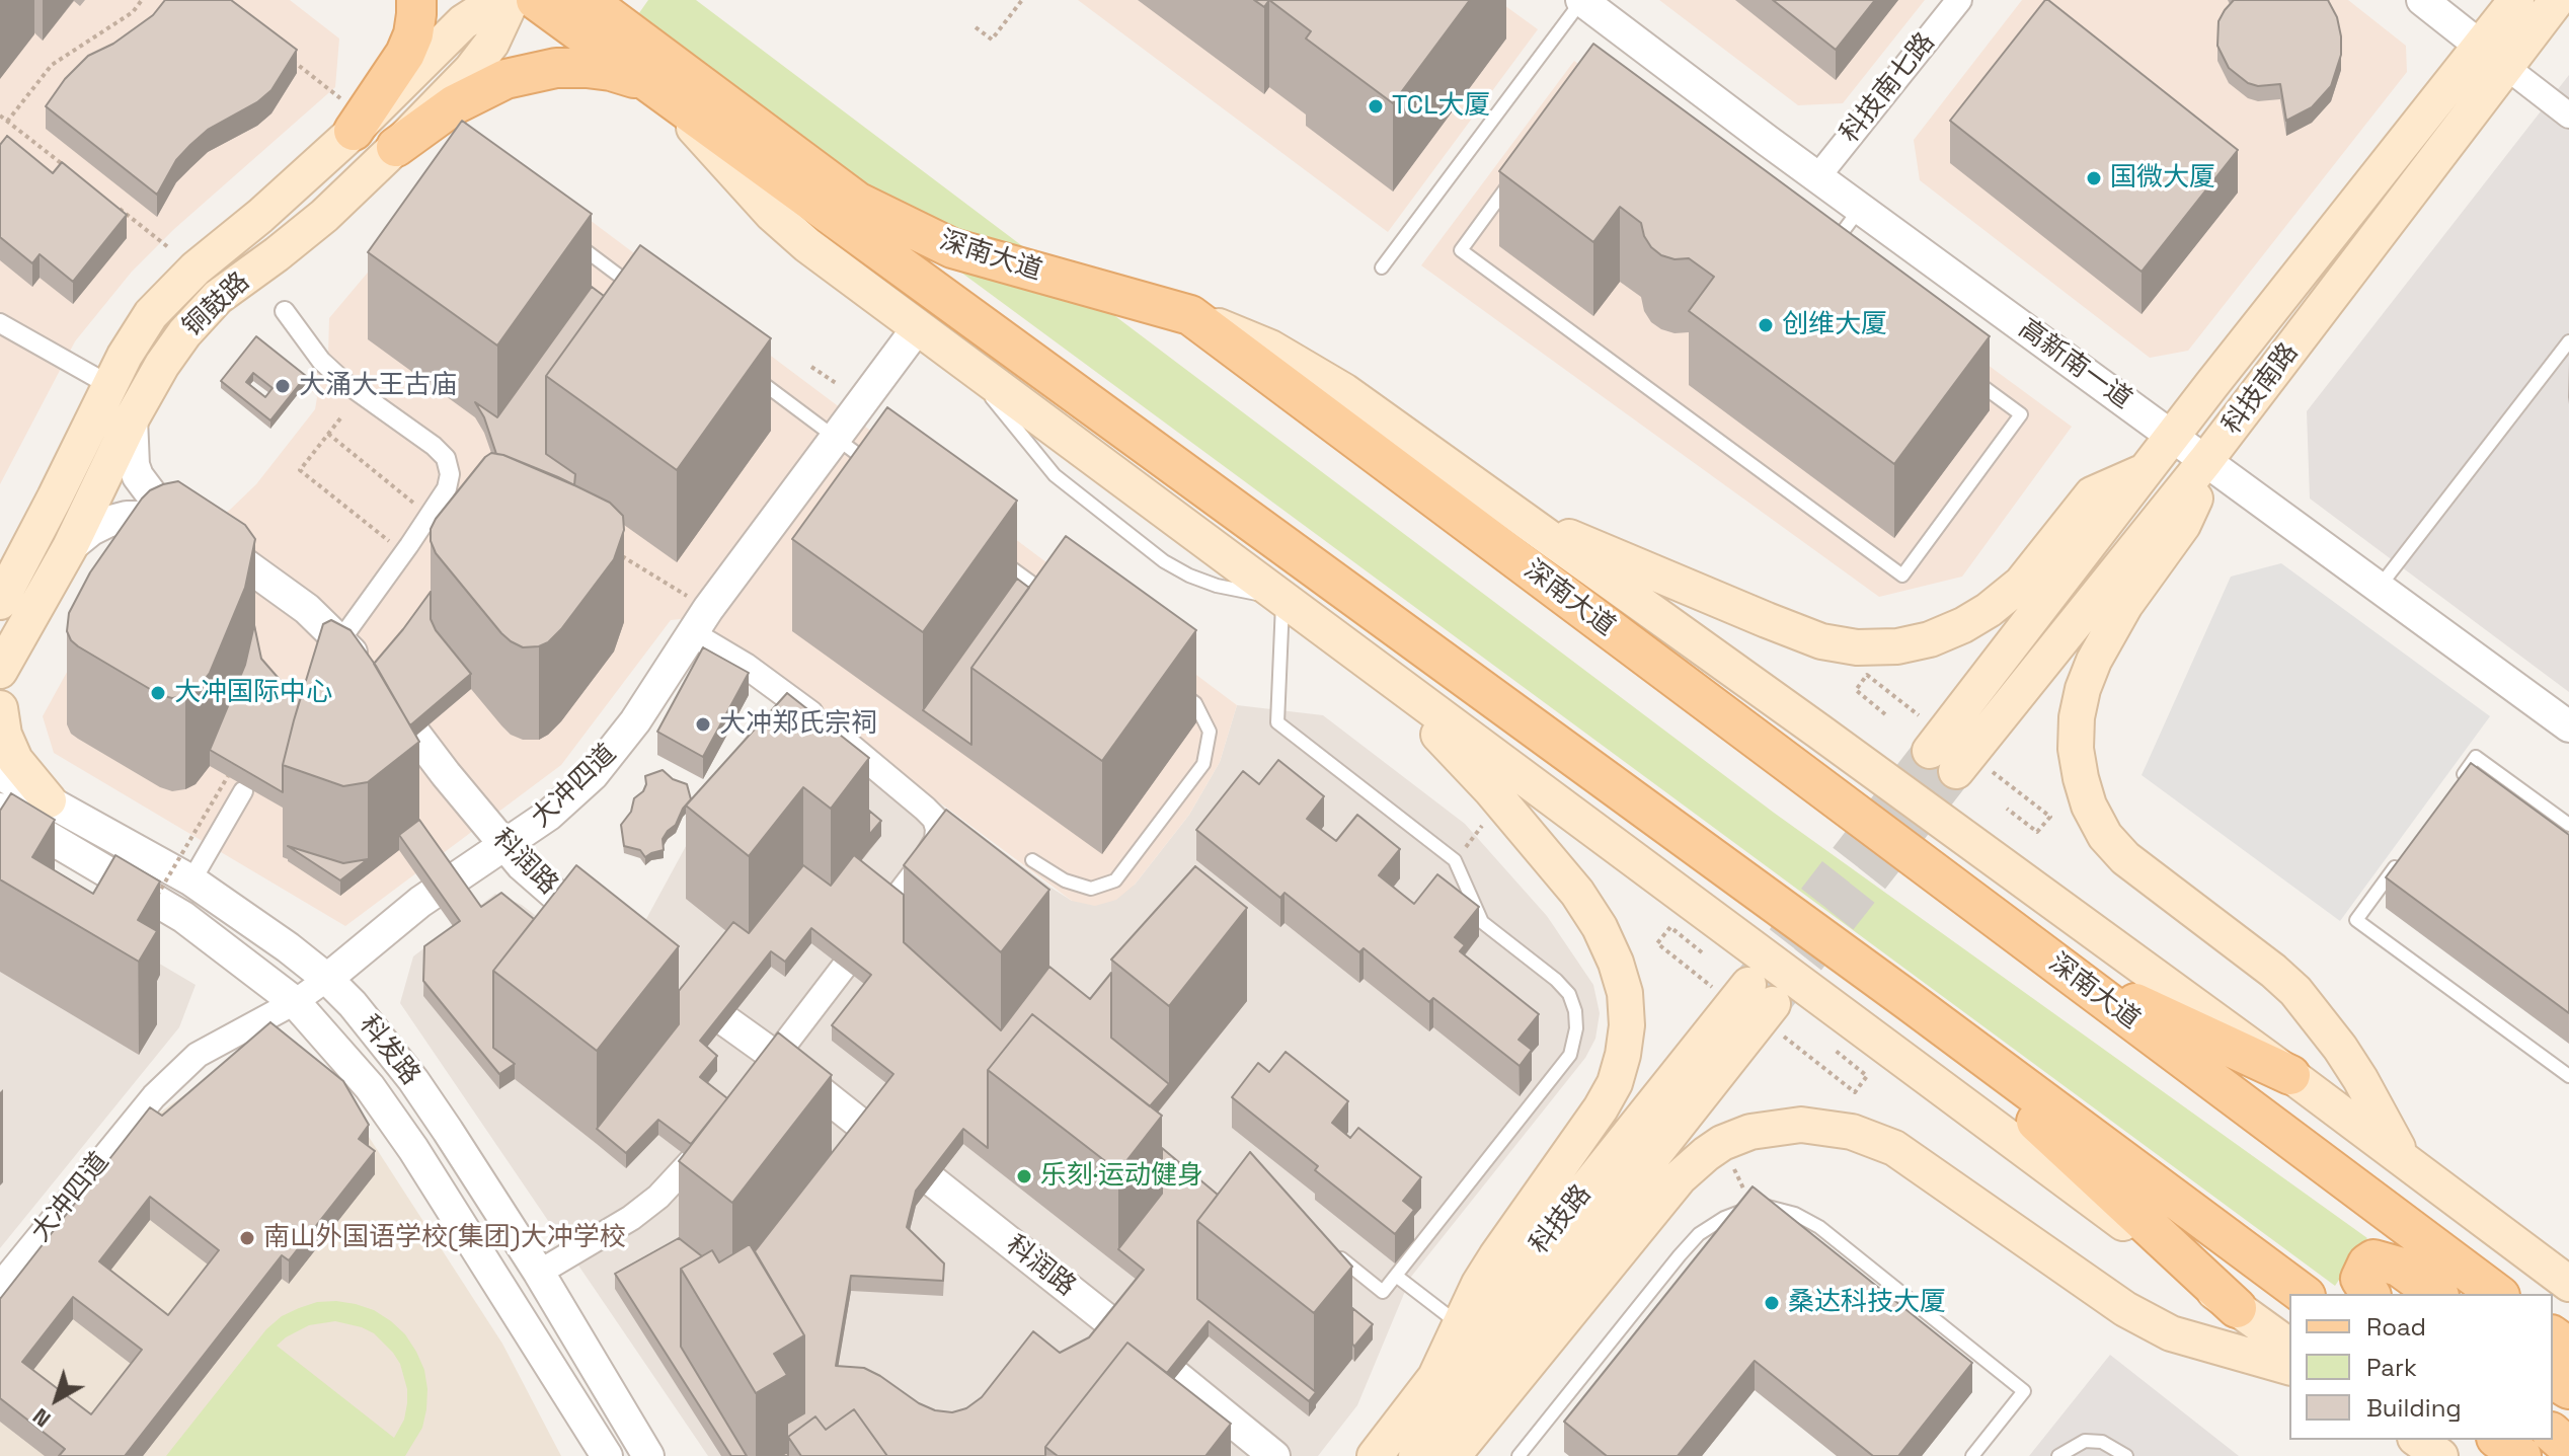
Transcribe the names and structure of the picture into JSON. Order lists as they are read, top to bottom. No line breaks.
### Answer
{"streets":{"main road":["深南大道","铜鼓路","科技南路","科技路"],"street":["科技南七路","高新南一道","大冲四道","科润路","科发路"]},"crossings":[["科技南七路","高新南一道"],["铜鼓路","科润路"],["高新南一道","科技南路"],["大冲四道","科润路"],["大冲四道","科发路"]],"places":["TCL大厦","国微大厦","创维大厦","大涌大王古庙","大冲国际中心","大冲郑氏宗祠","乐刻·运动健身","南山外国语学校(集团)大冲学校","桑达科技大厦"],"legend":["Road","Park","Building"],"north":"bottom left"}
